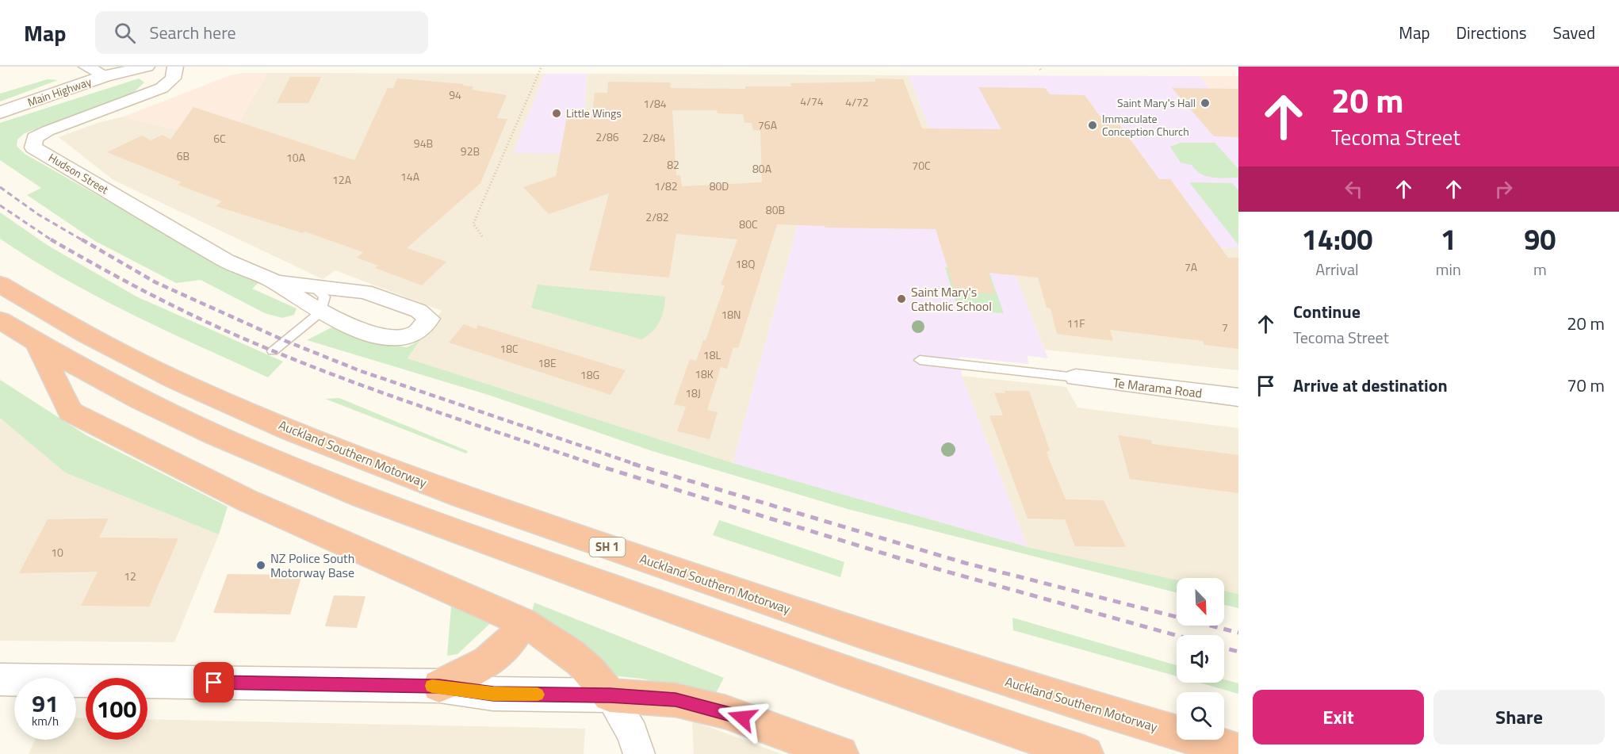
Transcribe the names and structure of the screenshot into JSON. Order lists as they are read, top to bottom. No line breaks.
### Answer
{"streets":{"highway":["Auckland Southern Motorway","SH 1"],"street":["Main Highway","Hudson Street","Te Marama Road"]},"places":["Saint Mary's Hall","Little Wings","Immaculate Conception Church","Saint Mary's Catholic School","NZ Police South Motorway Base"],"house_numbers":["94","4/74","4/72","1/84","76A","2/86","2/84","6C","94B","92B","6B","10A","82","70C","80A","14A","12A","1/82","80D","80B","2/82","80C","18Q","7A","18N","11F","7","18C","18L","18E","18K","18G","18J","10","12"],"north":"bottom right","page":{"header":"Map","search":"Search here","nav":["Map","Directions","Saved"],"turn":["20 m","Tecoma Street"],"eta":["14:00","Arrival","1","min","90","m"],"list":[{"name":"Continue","note":"Tecoma Street","value":"20 m"},{"name":"Arrive at destination","value":"70 m"}],"speed":"91 km/h","limit":"100","buttons":["Exit","Share"]}}
